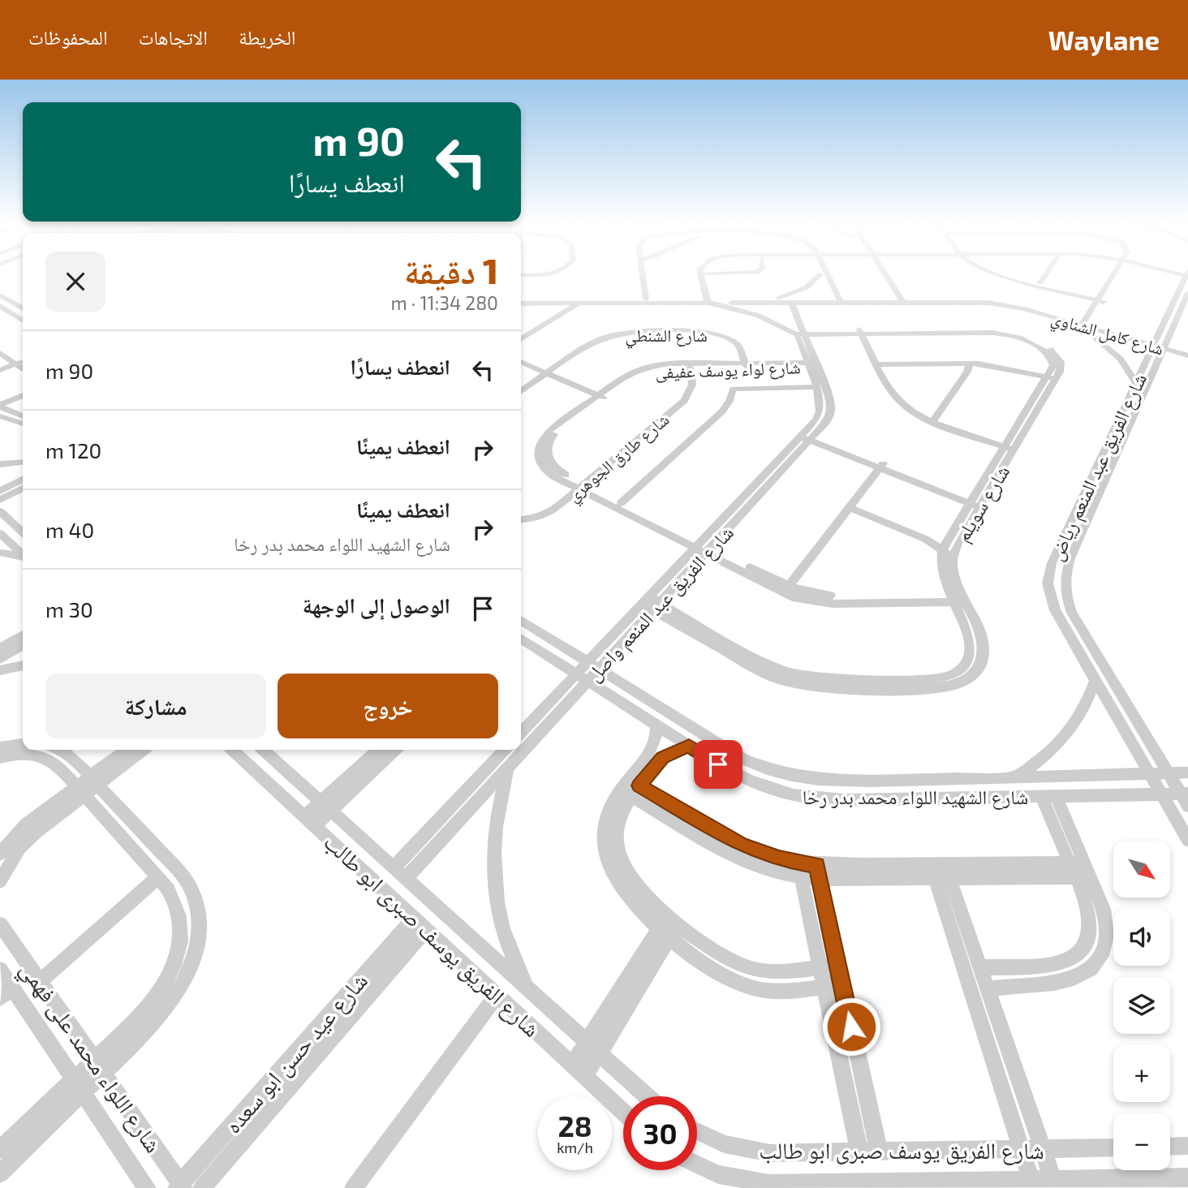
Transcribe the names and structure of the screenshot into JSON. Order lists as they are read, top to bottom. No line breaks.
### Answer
{"streets":{"street":["شارع كامل الشناوي","شارع الشنطي","شارع لواء يوسف عفيفى","شارع طارق الجوهري","شارع الفريق عبد المنعم رياض","شارع سويلم","شارع الفريق عبد المنعم واصل","شارع الشهيد اللواء محمد بدر رخا","شارع الفريق يوسف صبرى ابو طالب","شارع عيد حسن ابو سعده","شارع اللواء محمد على فهمي"]},"crossings":[["شارع كامل الشناوي","شارع الفريق عبد المنعم رياض"],["شارع كامل الشناوي","شارع الفريق عبد المنعم واصل"],["شارع الشنطي","شارع لواء يوسف عفيفى"],["شارع لواء يوسف عفيفى","شارع طارق الجوهري"],["شارع لواء يوسف عفيفى","شارع الفريق عبد المنعم واصل"],["شارع الفريق عبد المنعم رياض","شارع الشهيد اللواء محمد بدر رخا"],["شارع سويلم","شارع الفريق عبد المنعم واصل"],["شارع الفريق عبد المنعم واصل","شارع الشهيد اللواء محمد بدر رخا"],["شارع الفريق عبد المنعم واصل","شارع الفريق يوسف صبرى ابو طالب"],["شارع الفريق يوسف صبرى ابو طالب","شارع عيد حسن ابو سعده"],["شارع عيد حسن ابو سعده","شارع اللواء محمد على فهمي"]],"north":"bottom right","page":{"header":"Waylane","nav":["الخريطة","الاتجاهات","المحفوظات"],"turn":["90 m","انعطف يسارًا"],"heading":["1 دقيقة","280 m · 11:34"],"list":[{"name":"انعطف يسارًا","value":"90 m"},{"name":"انعطف يمينًا","value":"120 m"},{"name":"انعطف يمينًا","note":"شارع الشهيد اللواء محمد بدر رخا","value":"40 m"},{"name":"الوصول إلى الوجهة","value":"30 m"}],"buttons":["خروج","مشاركة"],"map_buttons":["+","−"],"speed":"28 km/h","limit":"30"}}
